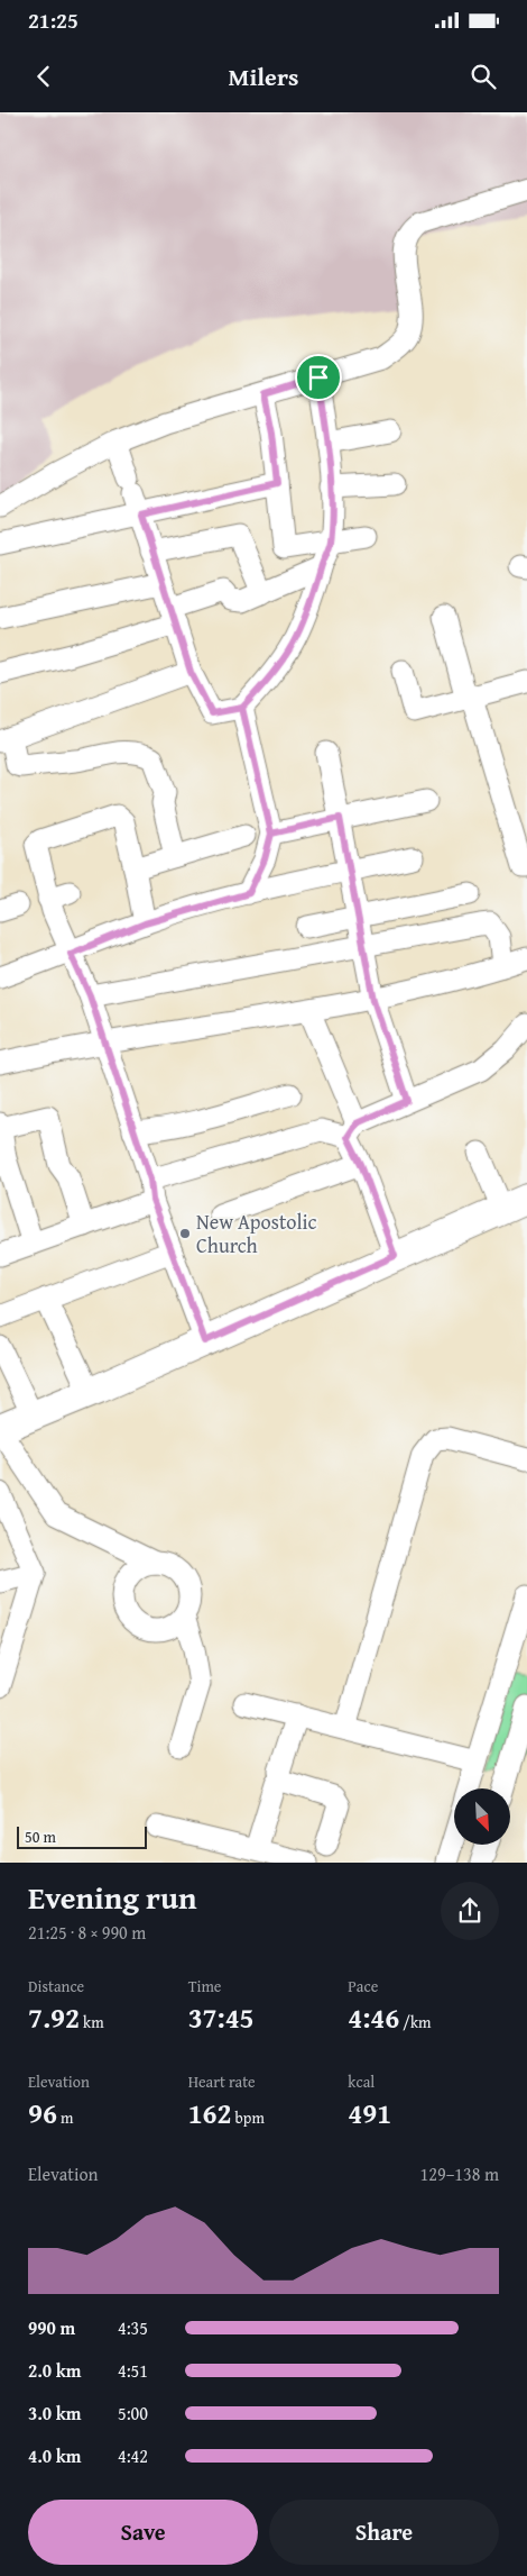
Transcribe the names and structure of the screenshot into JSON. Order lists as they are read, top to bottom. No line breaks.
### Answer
{"places":["New Apostolic Church"],"scale_bar":"50 m","north":"bottom right","page":{"status":"21:25","header":"Milers","scale":"50 m","heading":["Evening run","21:25 · 8 × 990 m"],"stats":[["Distance","7.92 km"],["Time","37:45"],["Pace","4:46 /km"],["Elevation","96 m"],["Heart rate","162 bpm"],["kcal","491"]],"chart":["Elevation","129–138 m"],"list":[{"name":"990 m","note":"4:35"},{"name":"2.0 km","note":"4:51"},{"name":"3.0 km","note":"5:00"},{"name":"4.0 km","note":"4:42"}],"buttons":["Save","Share"]}}
